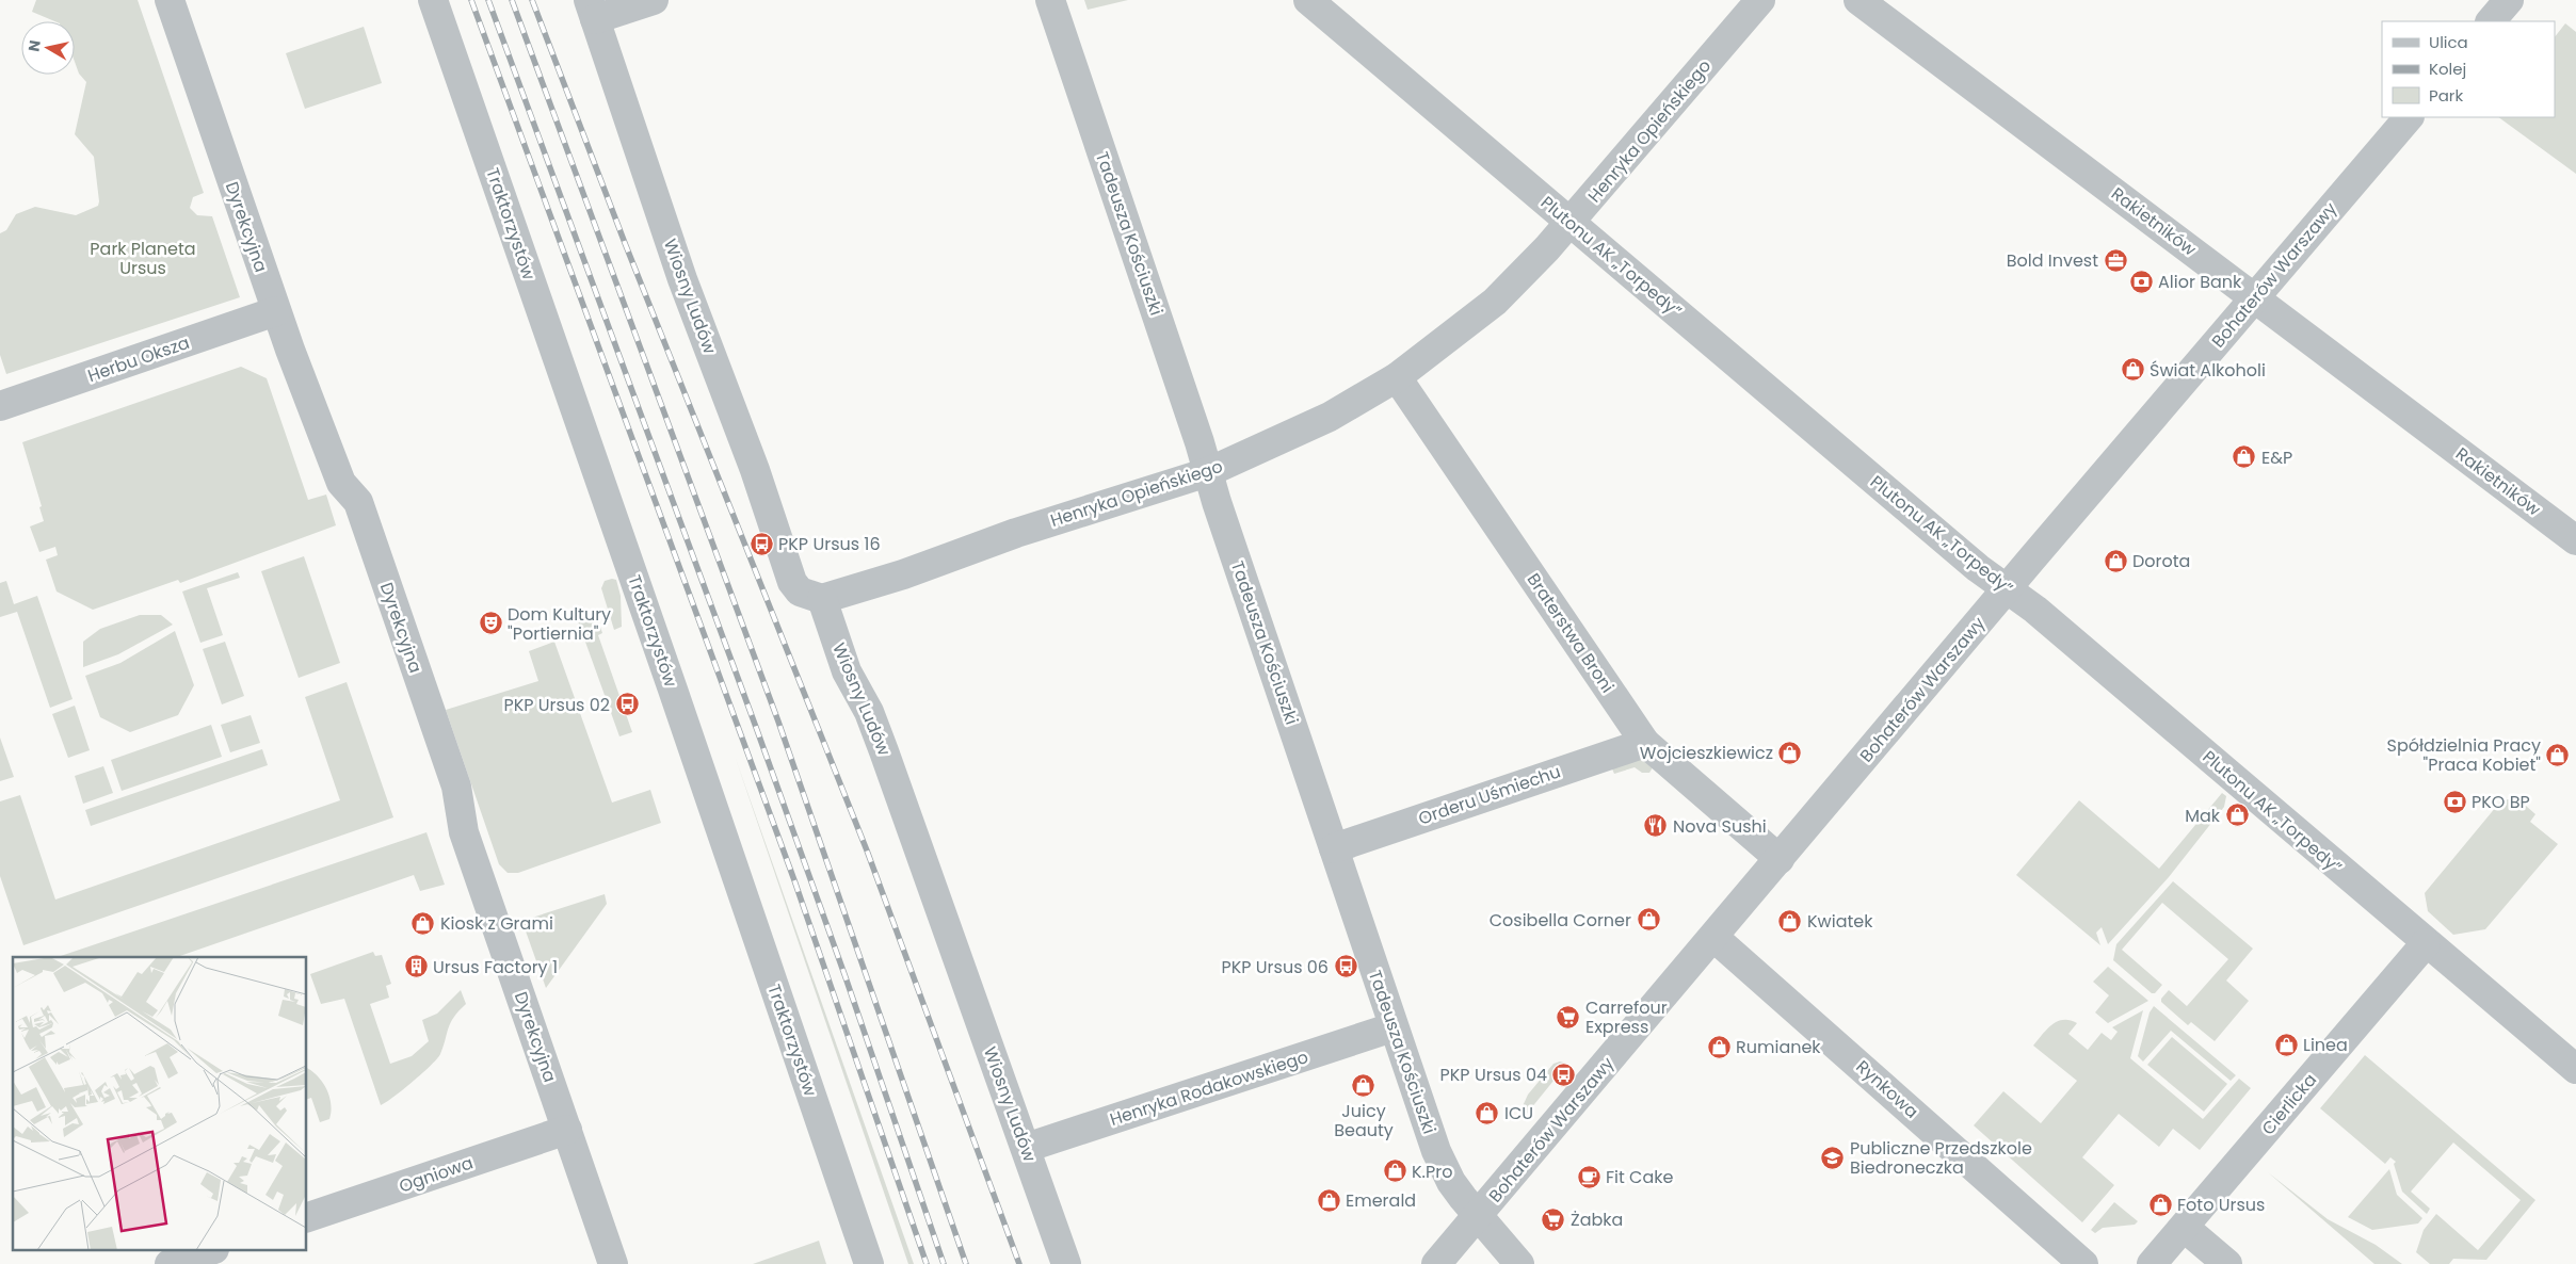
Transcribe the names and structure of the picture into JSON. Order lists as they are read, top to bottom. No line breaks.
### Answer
{"streets":{"street":["Henryka Opieńskiego","Rakietników","Traktorzystów","Dyrekcyjna","Tadeusza Kościuszki","Plutonu AK „Torpedy”","Bohaterów Warszawy","Wiosny Ludów","Herbu Oksza","Braterstwa Broni","Orderu Uśmiechu","Henryka Rodakowskiego","Rynkowa","Cierlicka","Ogniowa"]},"crossings":[["Henryka Opieńskiego","Tadeusza Kościuszki"],["Henryka Opieńskiego","Plutonu AK „Torpedy”"],["Henryka Opieńskiego","Wiosny Ludów"],["Henryka Opieńskiego","Braterstwa Broni"],["Rakietników","Bohaterów Warszawy"],["Dyrekcyjna","Herbu Oksza"],["Dyrekcyjna","Ogniowa"],["Tadeusza Kościuszki","Bohaterów Warszawy"],["Tadeusza Kościuszki","Orderu Uśmiechu"],["Tadeusza Kościuszki","Henryka Rodakowskiego"],["Plutonu AK „Torpedy”","Bohaterów Warszawy"],["Plutonu AK „Torpedy”","Cierlicka"],["Bohaterów Warszawy","Braterstwa Broni"],["Bohaterów Warszawy","Rynkowa"],["Wiosny Ludów","Henryka Rodakowskiego"],["Braterstwa Broni","Orderu Uśmiechu"]],"parks":["Park Planeta Ursus"],"places":{"office":["Bold Invest"],"bank":["Alior Bank","PKO BP"],"shop":["Świat Alkoholi","E&P","Dorota","Wojcieszkiewicz","Spółdzielnia Pracy \"Praca Kobiet\"","Mak","Cosibella Corner","Kwiatek","Kiosk z Grami","Linea","Rumianek","Juicy Beauty","ICU","K.Pro","Emerald","Foto Ursus"],"bus stop":["PKP Ursus 16","PKP Ursus 02","PKP Ursus 06","PKP Ursus 04"],"theatre":["Dom Kultury \"Portiernia\""],"restaurant":["Nova Sushi"],"building":["Ursus Factory 1"],"supermarket":["Carrefour Express","Żabka"],"school or university":["Publiczne Przedszkole Biedroneczka"],"cafe":["Fit Cake"]},"legend":["Ulica","Kolej","Park"],"north":"left"}
